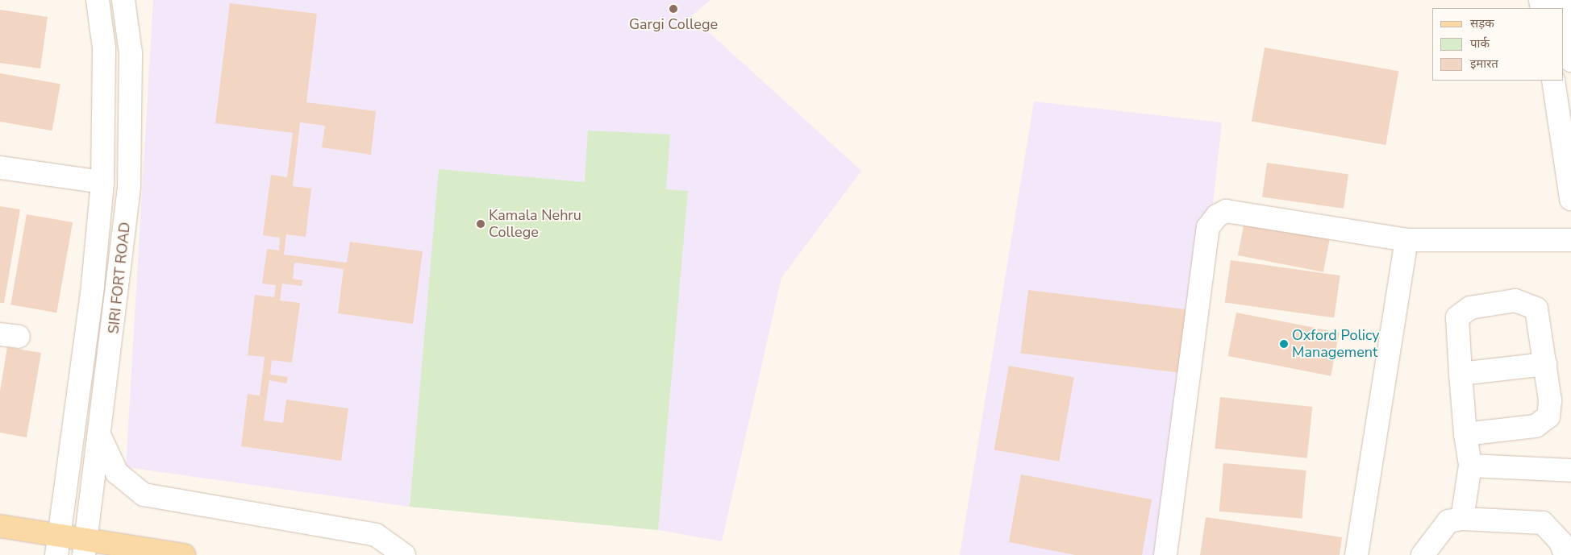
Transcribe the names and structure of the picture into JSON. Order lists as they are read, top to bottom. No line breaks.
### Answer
{"streets":{"street":["SIRI FORT ROAD"]},"places":["Gargi College","Kamala Nehru College","Oxford Policy Management"],"legend":["सड़क","पार्क","इमारत"]}
